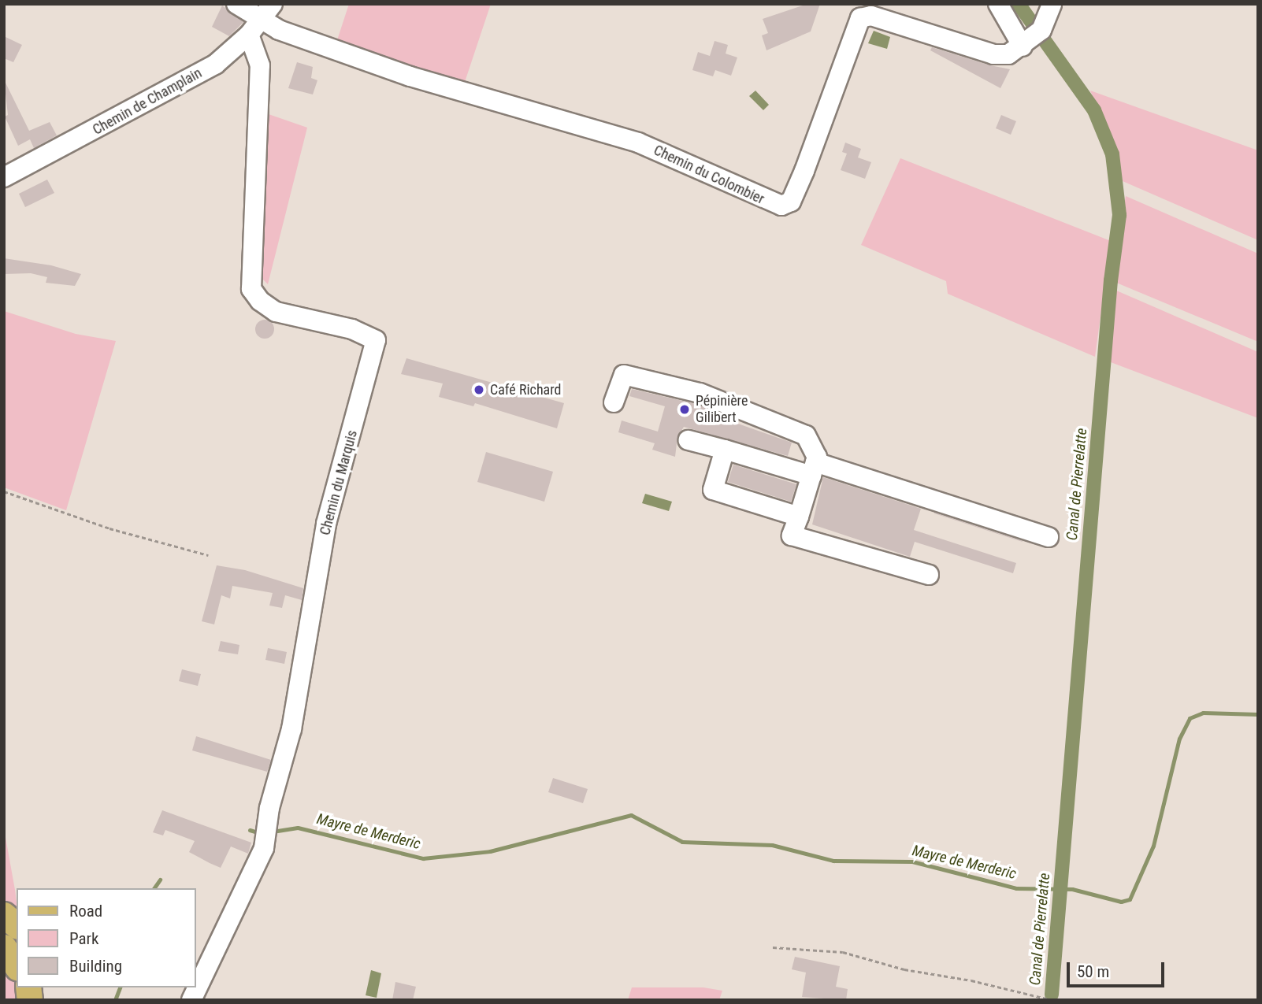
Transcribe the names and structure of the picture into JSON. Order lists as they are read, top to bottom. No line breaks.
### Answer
{"streets":{"street":["Chemin de Champlain","Chemin du Colombier","Chemin du Marquis"]},"crossings":[["Chemin de Champlain","Chemin du Colombier"],["Chemin de Champlain","Chemin du Marquis"],["Chemin du Colombier","Chemin du Marquis"]],"water":["Canal de Pierrelatte","Mayre de Merderic"],"places":["Café Richard","Pépinière Gilibert"],"legend":["Road","Park","Building"],"scale_bar":"50 m"}
